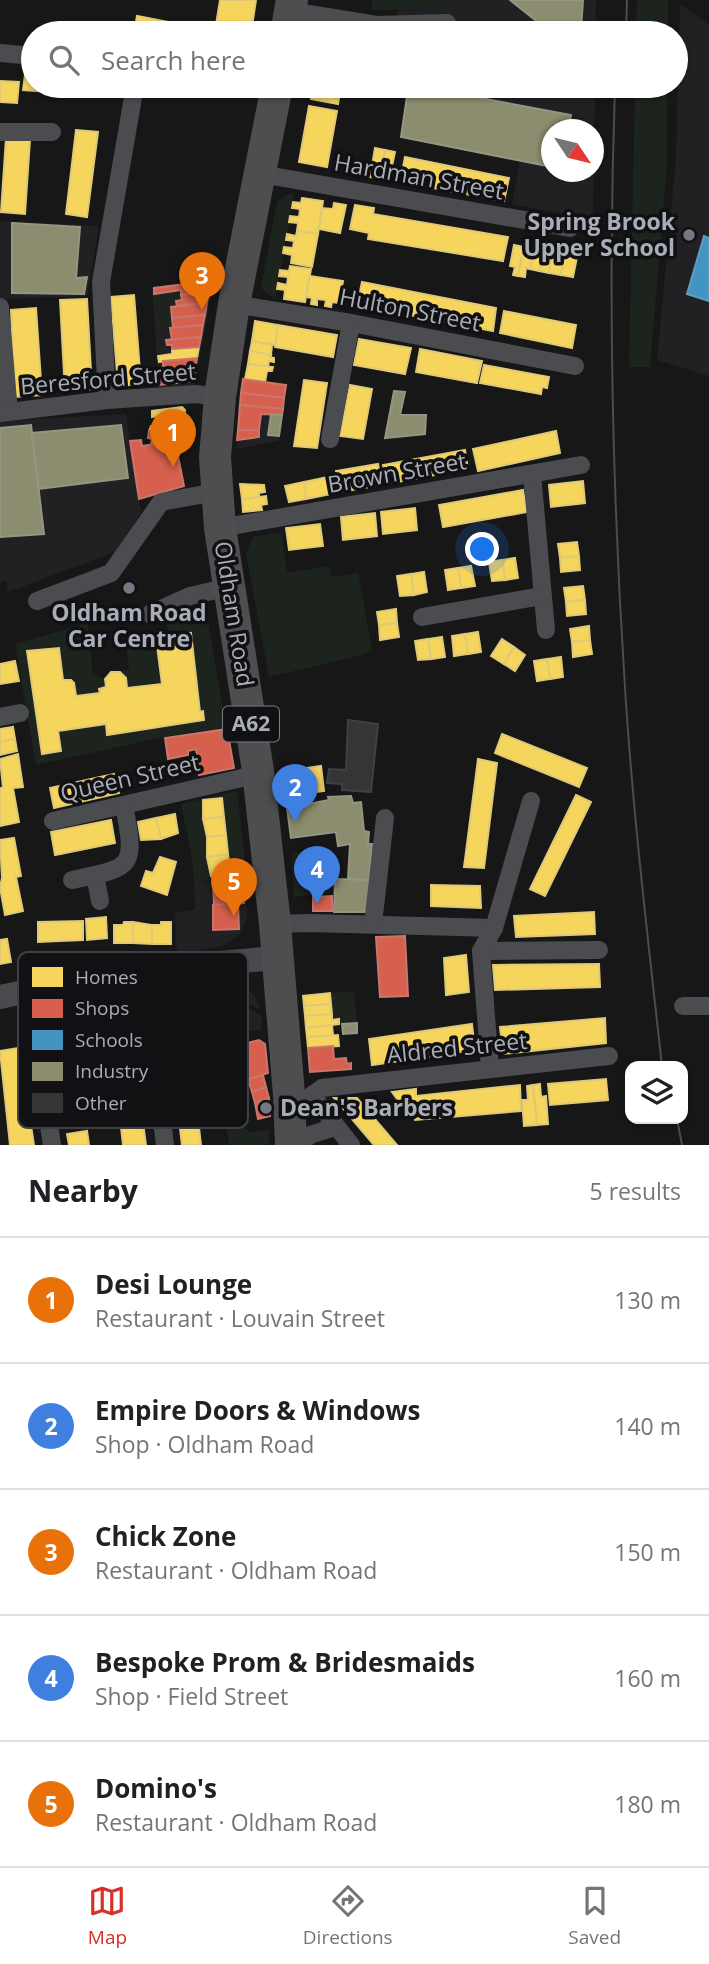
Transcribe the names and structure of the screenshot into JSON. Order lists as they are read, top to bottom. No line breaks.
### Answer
{"streets":{"highway":["Oldham Road","A62"],"street":["Hardman Street","Hulton Street","Beresford Street","Brown Street","Queen Street","Aldred Street"]},"crossings":[["Hardman Street","Oldham Road"],["Hulton Street","Oldham Road"],["Beresford Street","Oldham Road"],["Brown Street","Oldham Road"],["Oldham Road","Queen Street"],["Oldham Road","Aldred Street"]],"places":["Spring Brook Upper School","Oldham Road Car Centre","Dean's Barbers"],"legend":["Homes","Shops","Schools","Industry","Other"],"north":"bottom right","page":{"search":"Search here","pins":["3","1","2","4","5"],"heading":["Nearby","5 results"],"list":[{"mark":"1","name":"Desi Lounge","note":"Restaurant · Louvain Street","value":"130 m"},{"mark":"2","name":"Empire Doors & Windows","note":"Shop · Oldham Road","value":"140 m"},{"mark":"3","name":"Chick Zone","note":"Restaurant · Oldham Road","value":"150 m"},{"mark":"4","name":"Bespoke Prom & Bridesmaids","note":"Shop · Field Street","value":"160 m"},{"mark":"5","name":"Domino's","note":"Restaurant · Oldham Road","value":"180 m"}],"nav":["Map","Directions","Saved"]}}
